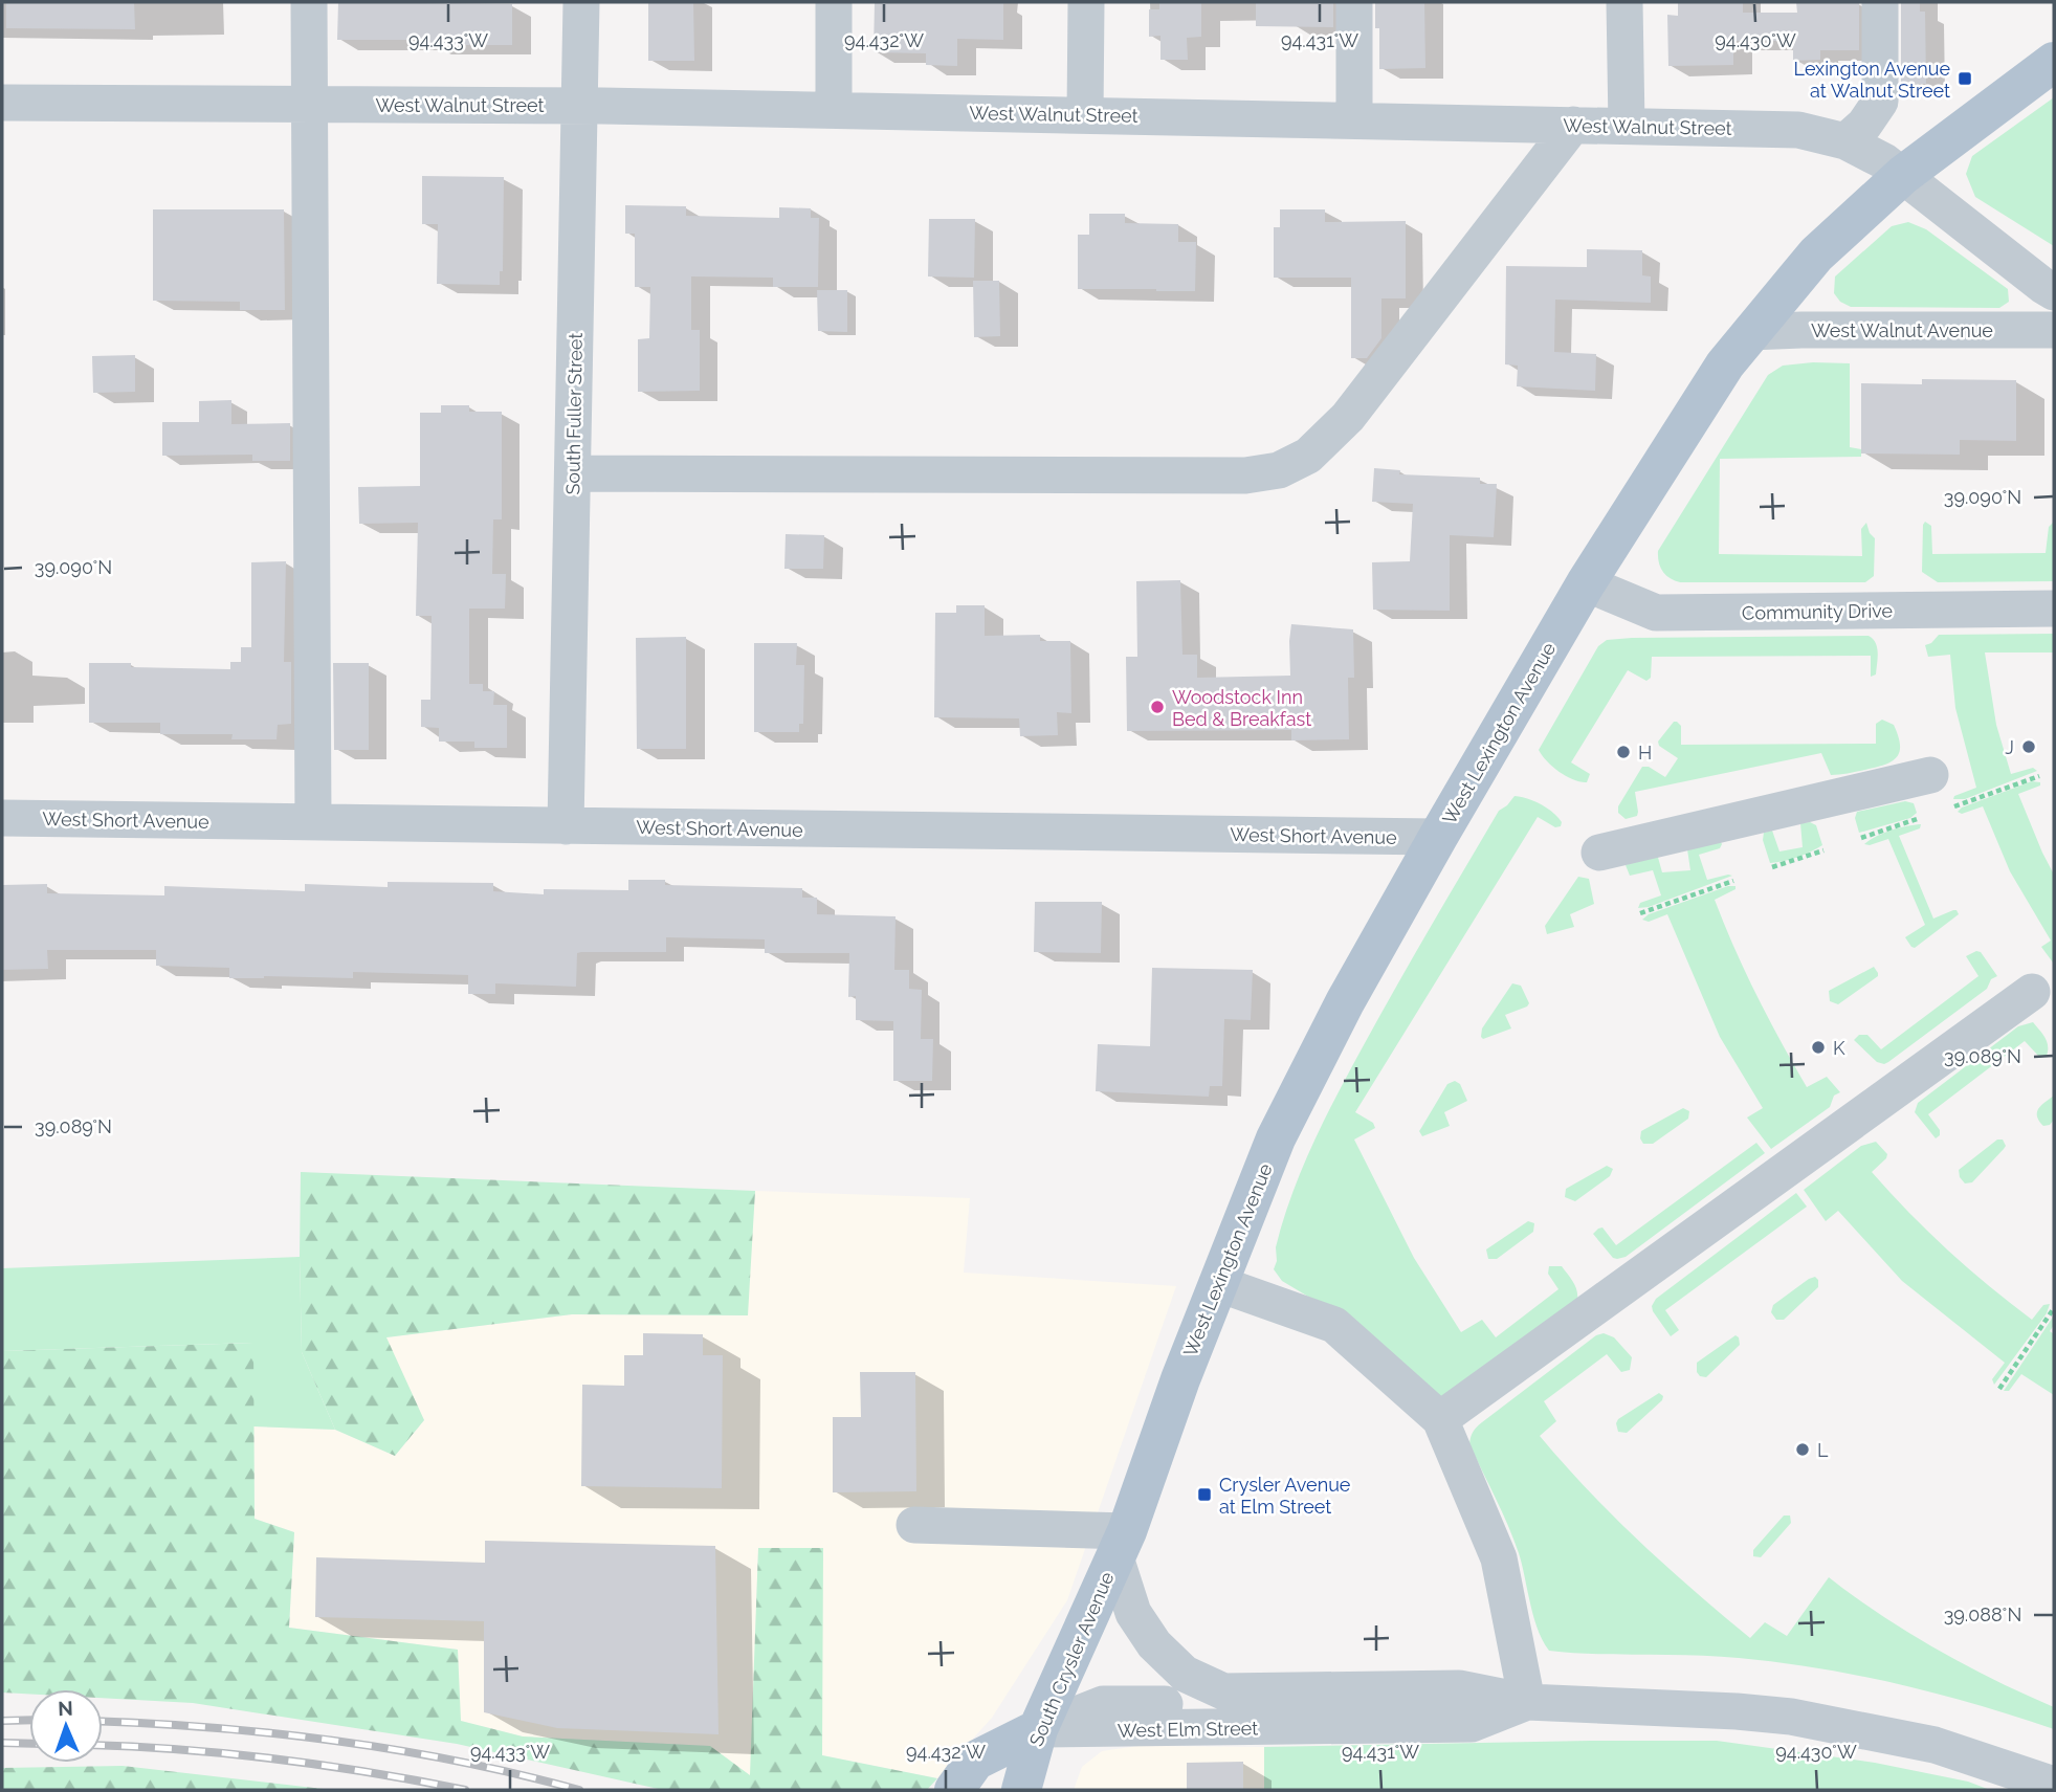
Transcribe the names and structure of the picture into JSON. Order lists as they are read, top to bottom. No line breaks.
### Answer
{"streets":{"main road":["West Lexington Avenue","South Crysler Avenue"],"street":["West Walnut Street","West Walnut Avenue","South Fuller Street","Community Drive","West Short Avenue","West Elm Street"]},"crossings":[["West Walnut Street","South Fuller Street"],["West Walnut Street","West Lexington Avenue"],["West Walnut Avenue","West Lexington Avenue"],["South Fuller Street","West Short Avenue"],["Community Drive","West Lexington Avenue"],["West Lexington Avenue","West Short Avenue"],["West Lexington Avenue","South Crysler Avenue"],["West Lexington Avenue","West Elm Street"],["South Crysler Avenue","West Elm Street"]],"places":{"transit":["Lexington Avenue at Walnut Street","Crysler Avenue at Elm Street"],"other":["Woodstock Inn Bed & Breakfast","J","H","K","L"]},"north":"top","coordinates":["94.433°W","94.432°W","94.431°W","94.430°W","39.090°N","39.089°N","39.088°N"]}
